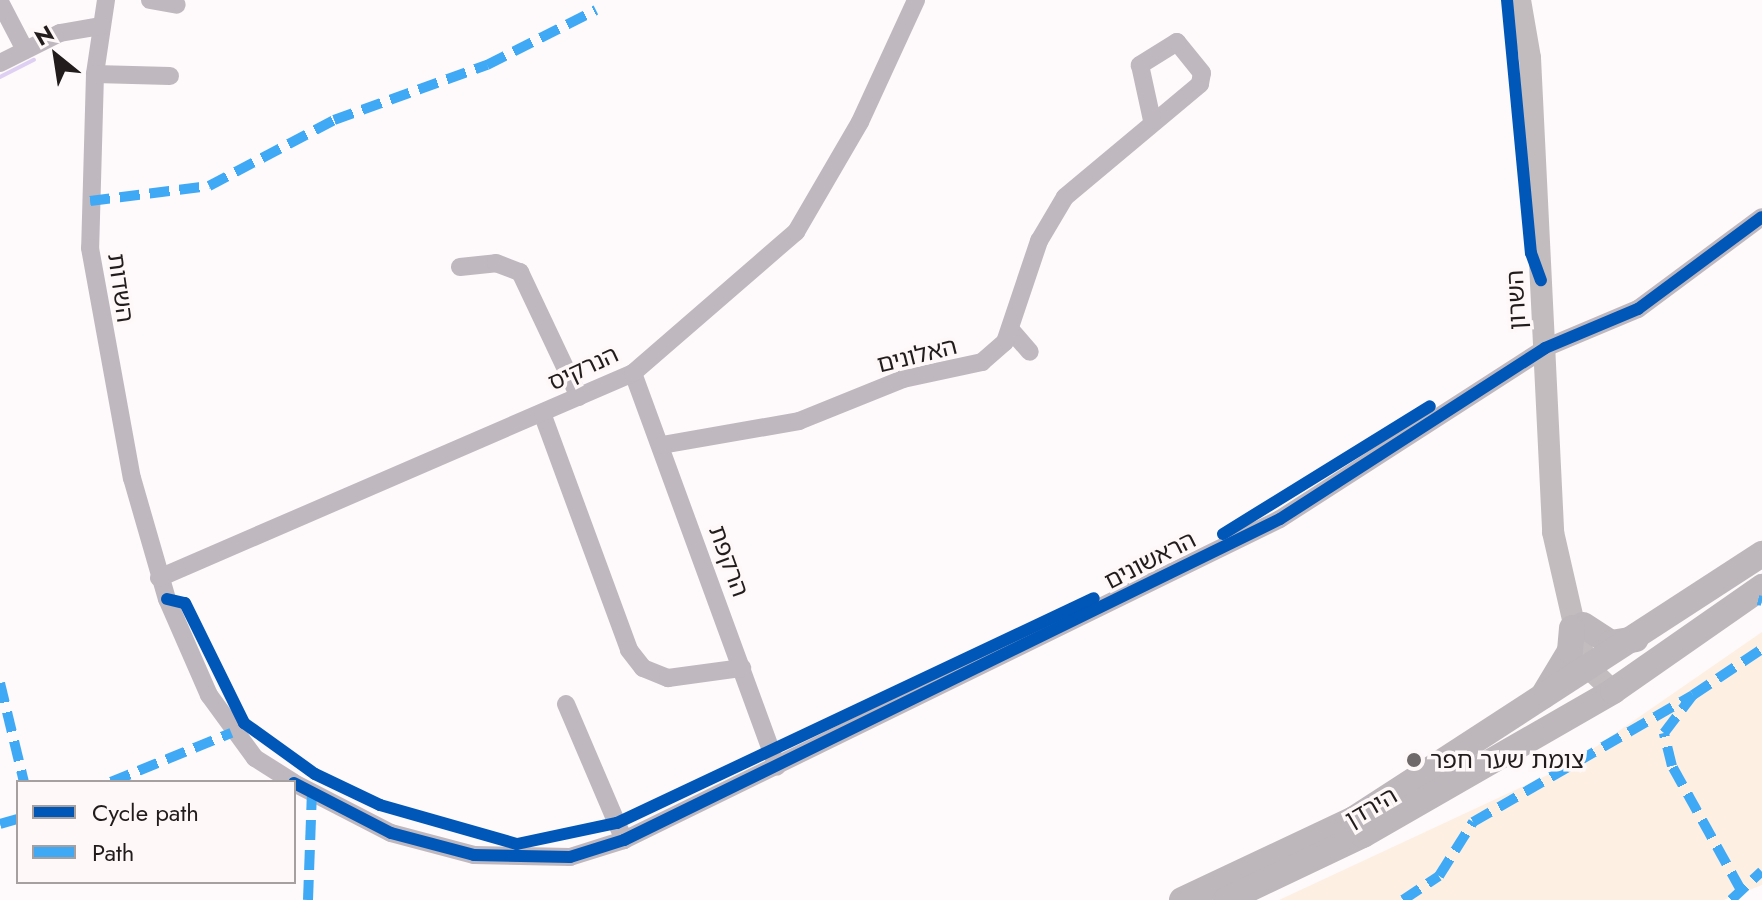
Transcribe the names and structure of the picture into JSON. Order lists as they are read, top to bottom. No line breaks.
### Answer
{"streets":{"highway":["הירדן"],"main road":["השרון"],"street":["השדות","האלונים","הנרקיס","הראשונים","הרקפת"]},"crossings":[["השדות","הנרקיס"],["השדות","הראשונים"],["השרון","הראשונים"],["השרון","הירדן"],["האלונים","הרקפת"],["הנרקיס","הראשונים"],["הנרקיס","הרקפת"],["הראשונים","הרקפת"]],"places":["צומת שער חפר"],"legend":["Cycle path","Path"],"north":"top left"}
